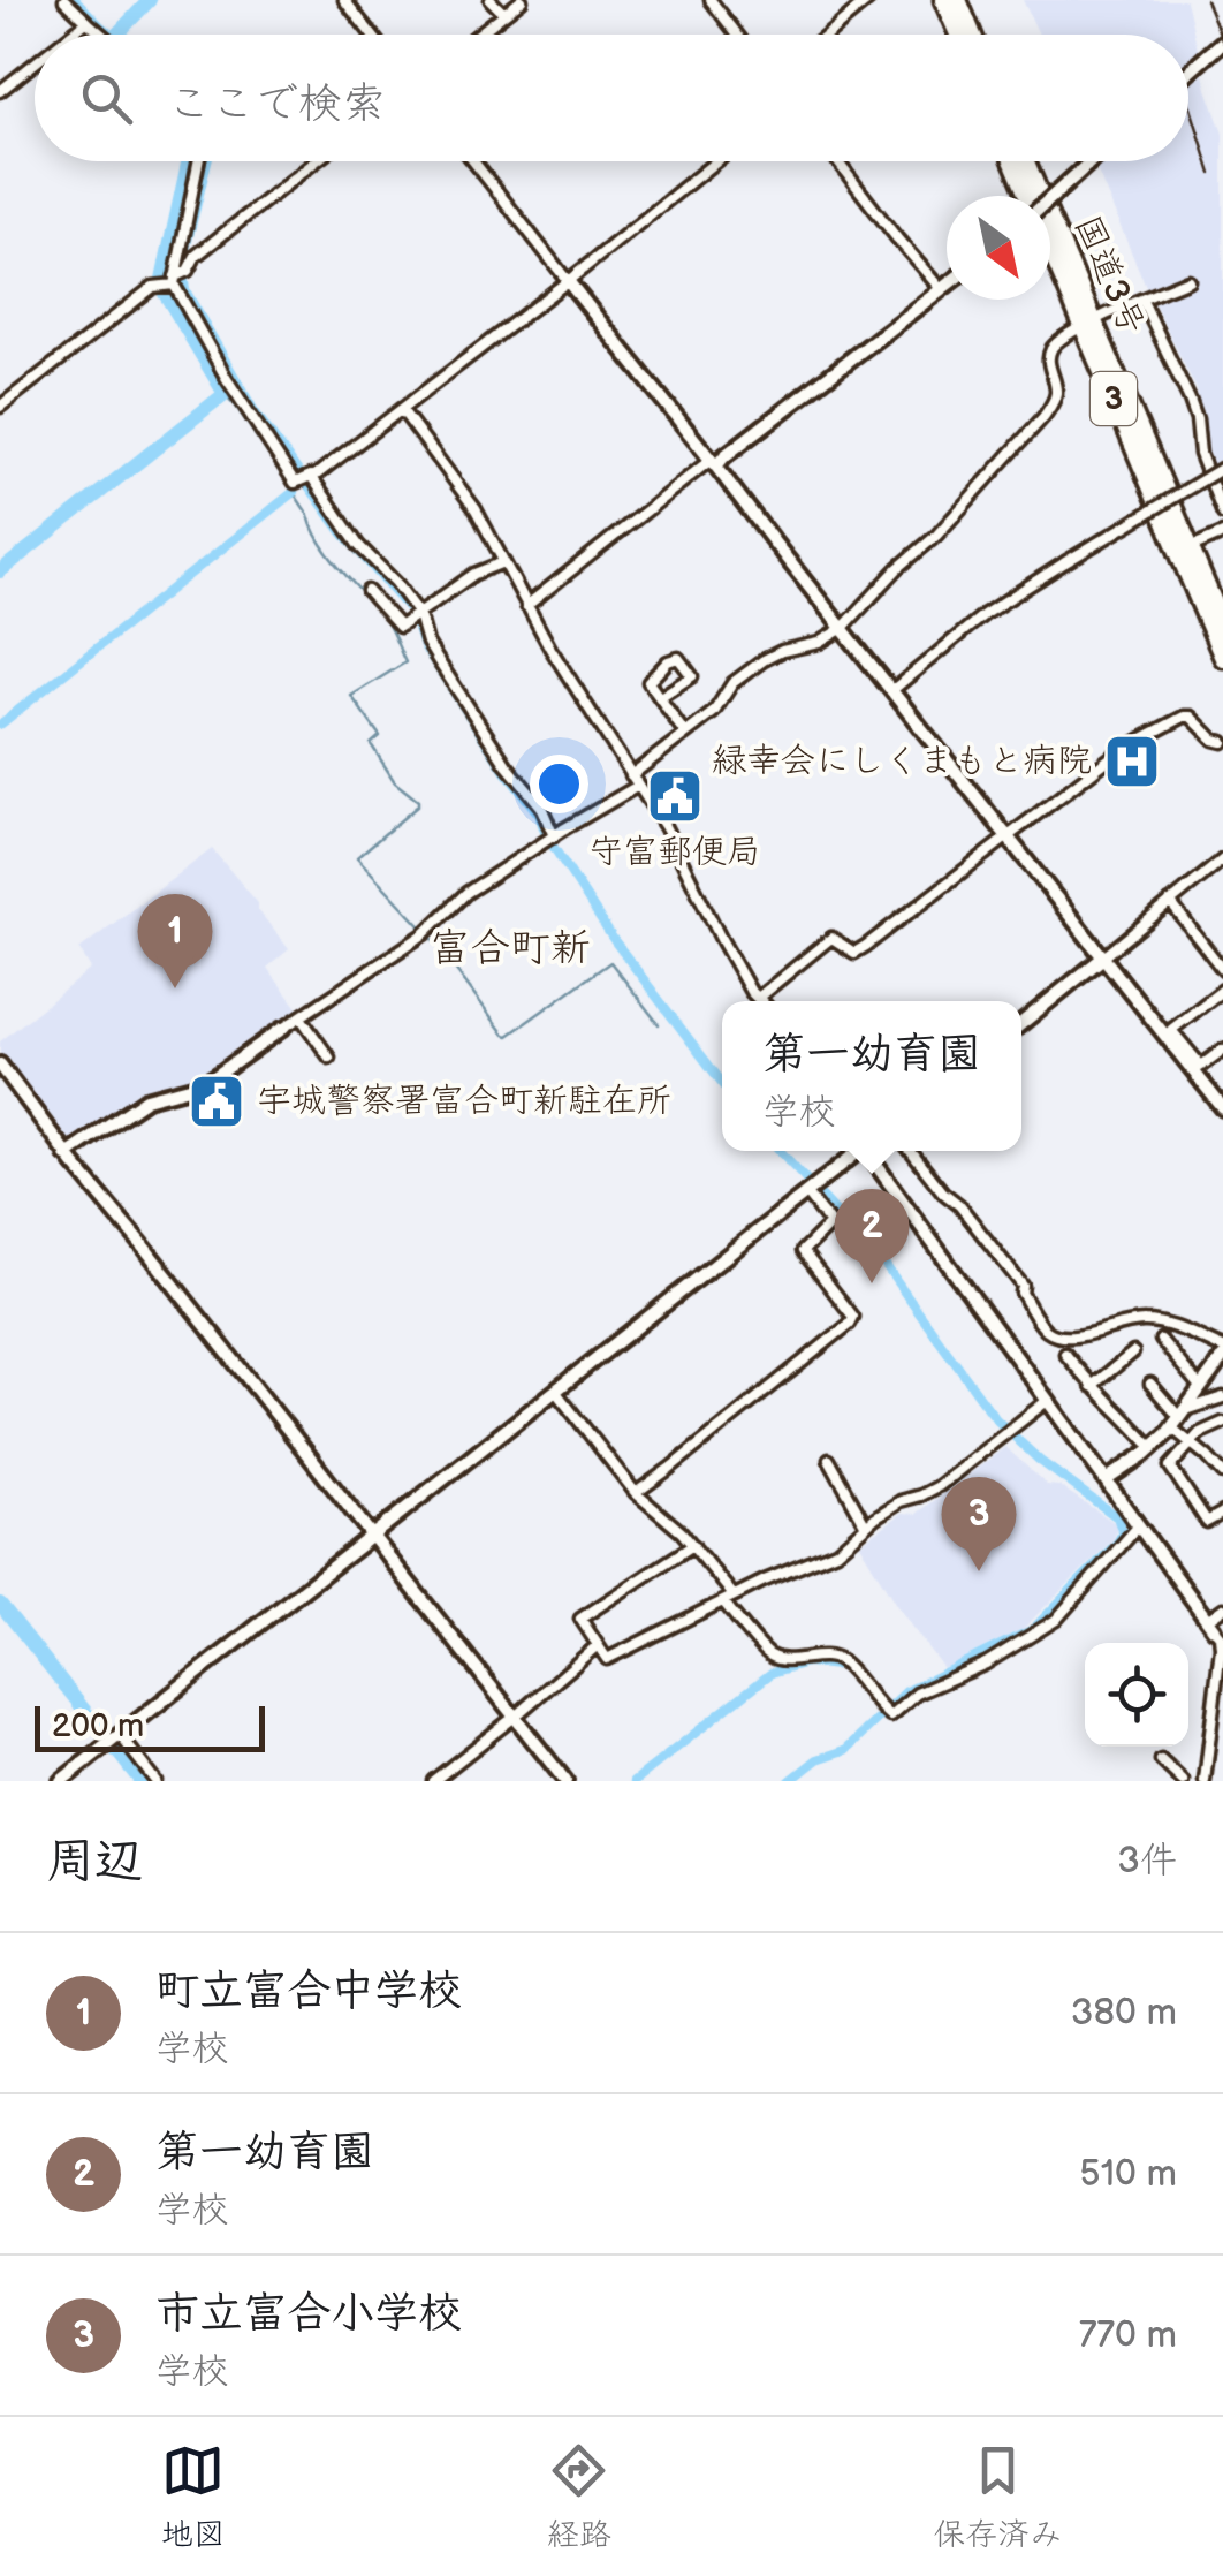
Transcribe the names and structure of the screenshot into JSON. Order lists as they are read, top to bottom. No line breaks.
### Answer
{"streets":{"highway":["国道3号","3"]},"districts":["富合町新"],"places":{"hospital":["緑幸会にしくまもと病院"],"public building":["守富郵便局","宇城警察署富合町新駐在所"]},"scale_bar":"200 m","north":"bottom right","page":{"search":"ここで検索","pins":["1","2","3"],"popup":["第一幼育園","学校"],"scale":"200 m","heading":["周辺","3件"],"list":[{"mark":"1","name":"町立富合中学校","note":"学校","value":"380 m"},{"mark":"2","name":"第一幼育園","note":"学校","value":"510 m"},{"mark":"3","name":"市立富合小学校","note":"学校","value":"770 m"}],"nav":["地図","経路","保存済み"]}}
